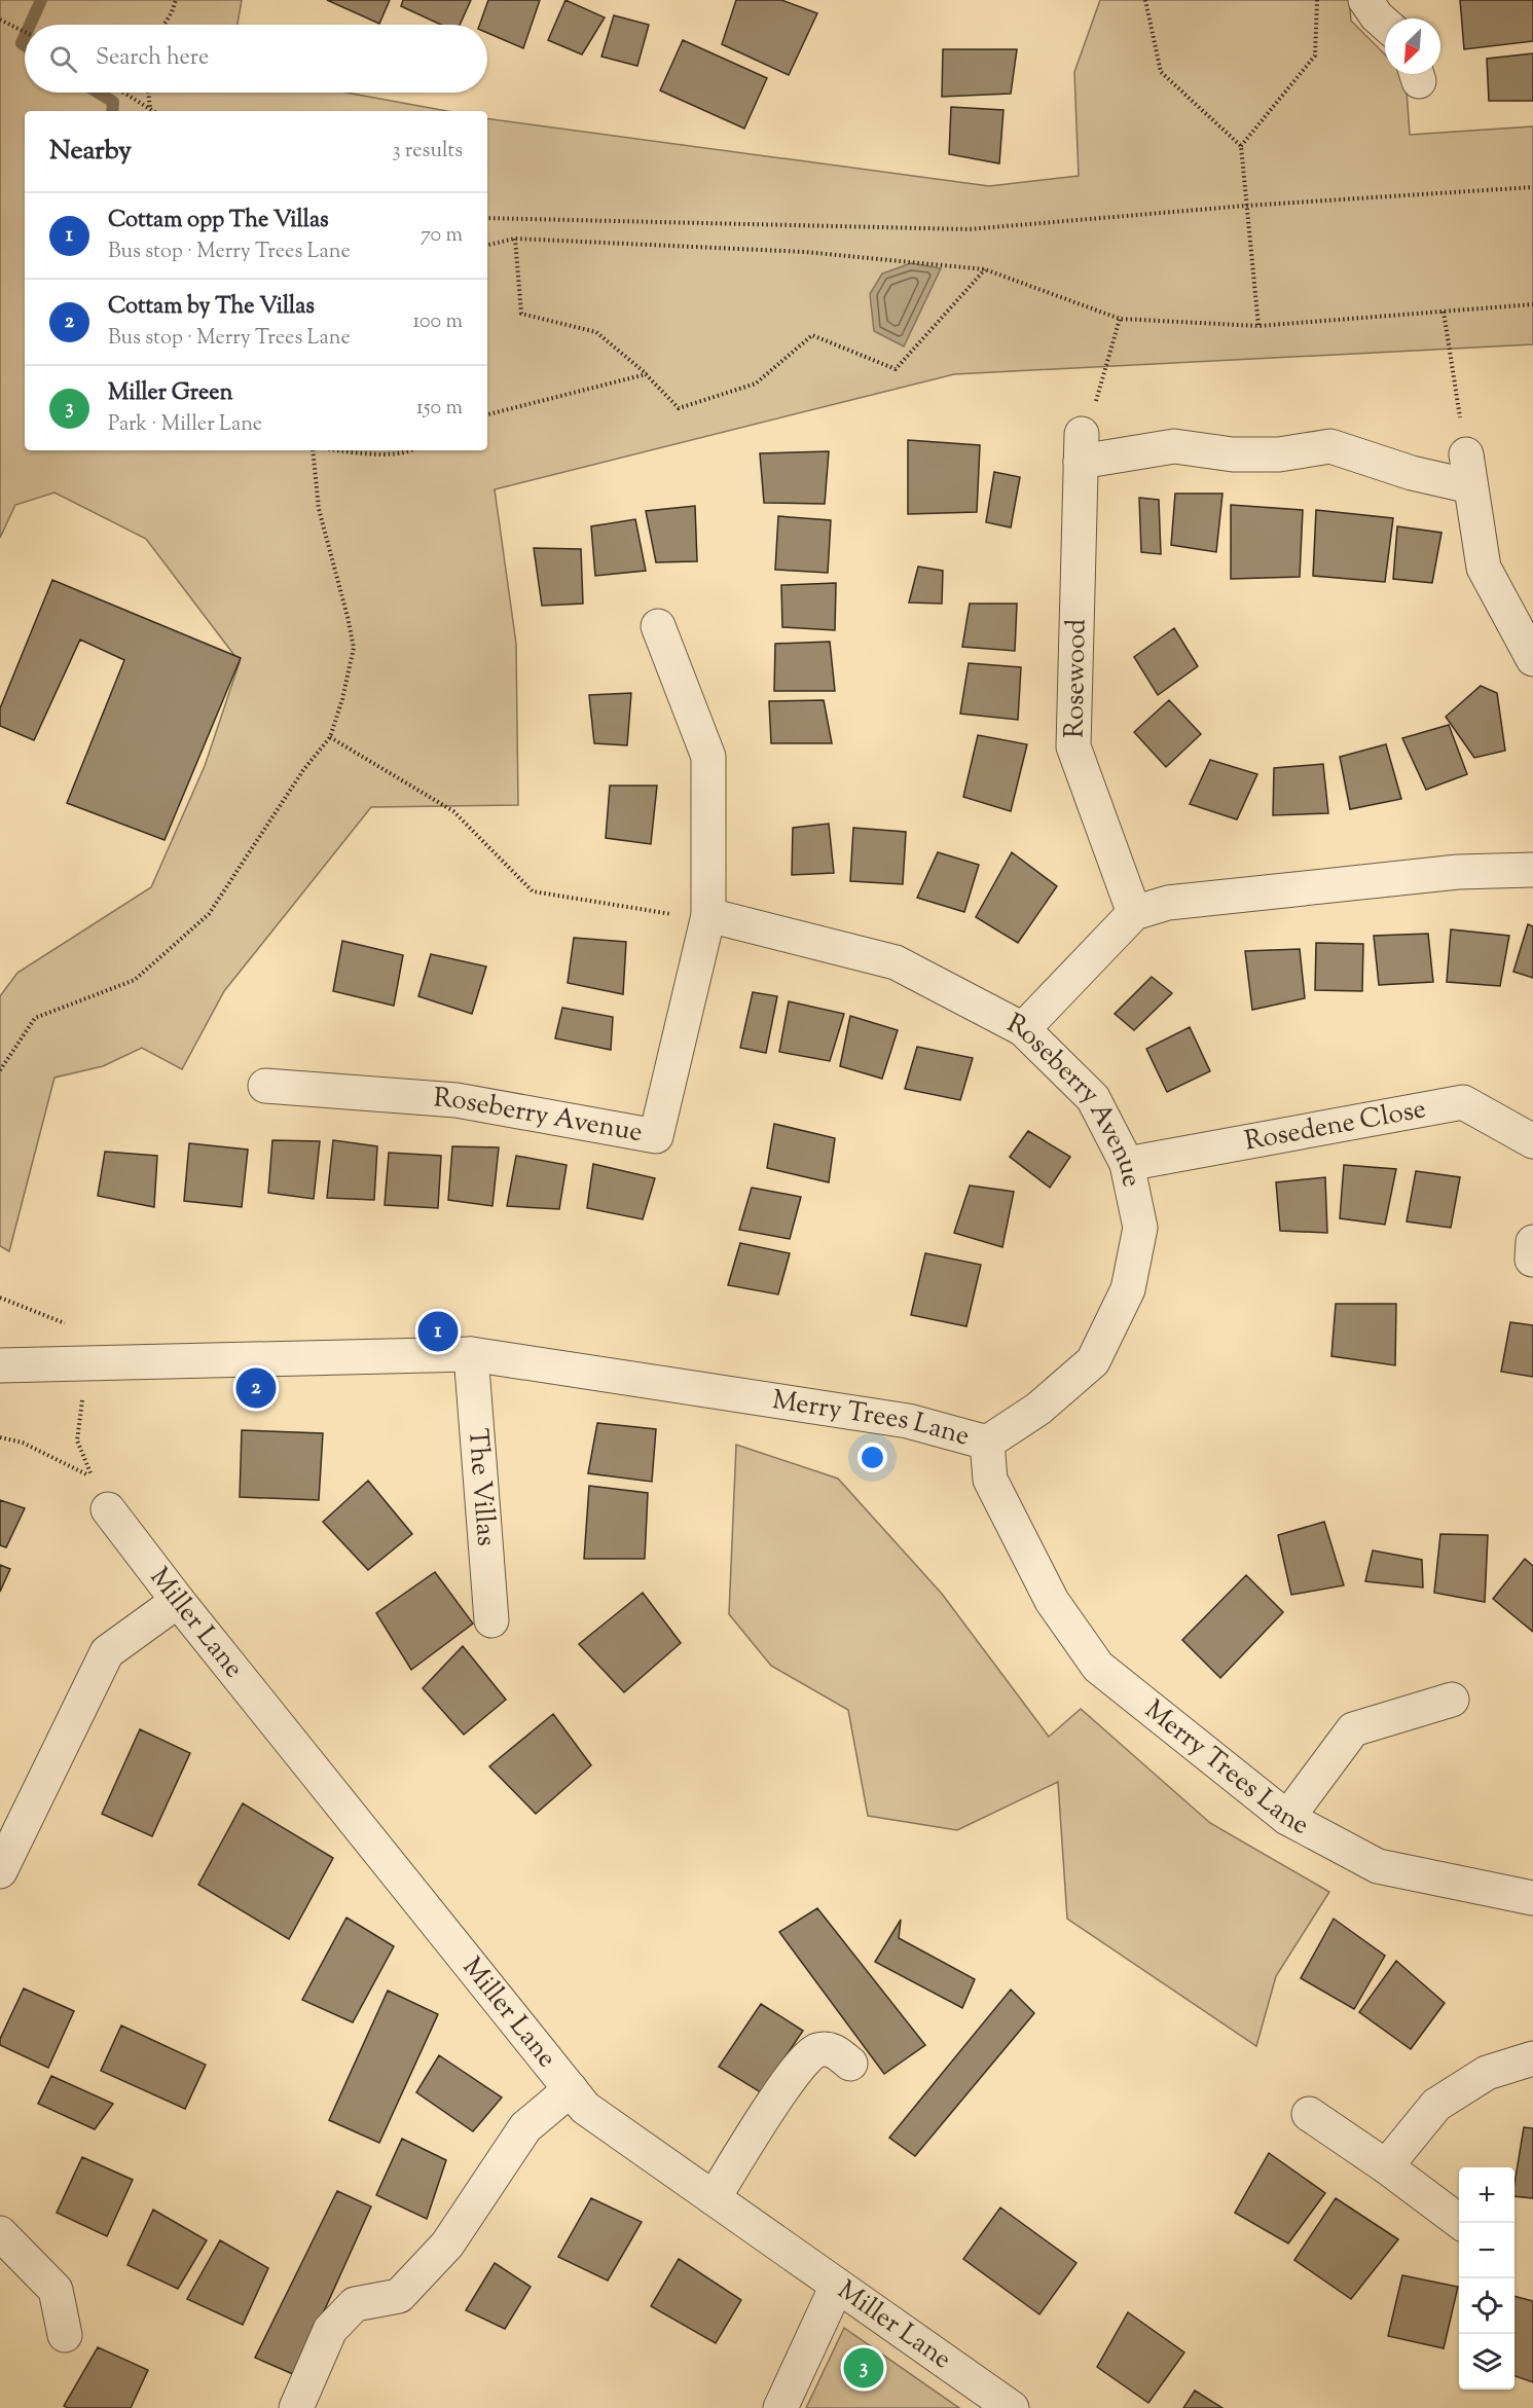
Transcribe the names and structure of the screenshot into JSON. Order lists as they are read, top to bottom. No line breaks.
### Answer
{"streets":{"street":["Rosewood","Roseberry Avenue","Rosedene Close","Merry Trees Lane","The Villas","Miller Lane"]},"crossings":[["Roseberry Avenue","Rosedene Close"],["Roseberry Avenue","Merry Trees Lane"],["Merry Trees Lane","The Villas"]],"north":"bottom left","page":{"search":"Search here","heading":["Nearby","3 results"],"list":[{"mark":"1","name":"Cottam opp The Villas","note":"Bus stop · Merry Trees Lane","value":"70 m"},{"mark":"2","name":"Cottam by The Villas","note":"Bus stop · Merry Trees Lane","value":"100 m"},{"mark":"3","name":"Miller Green","note":"Park · Miller Lane","value":"150 m"}],"pins":["1","2","3"],"map_buttons":["+","−"]}}
